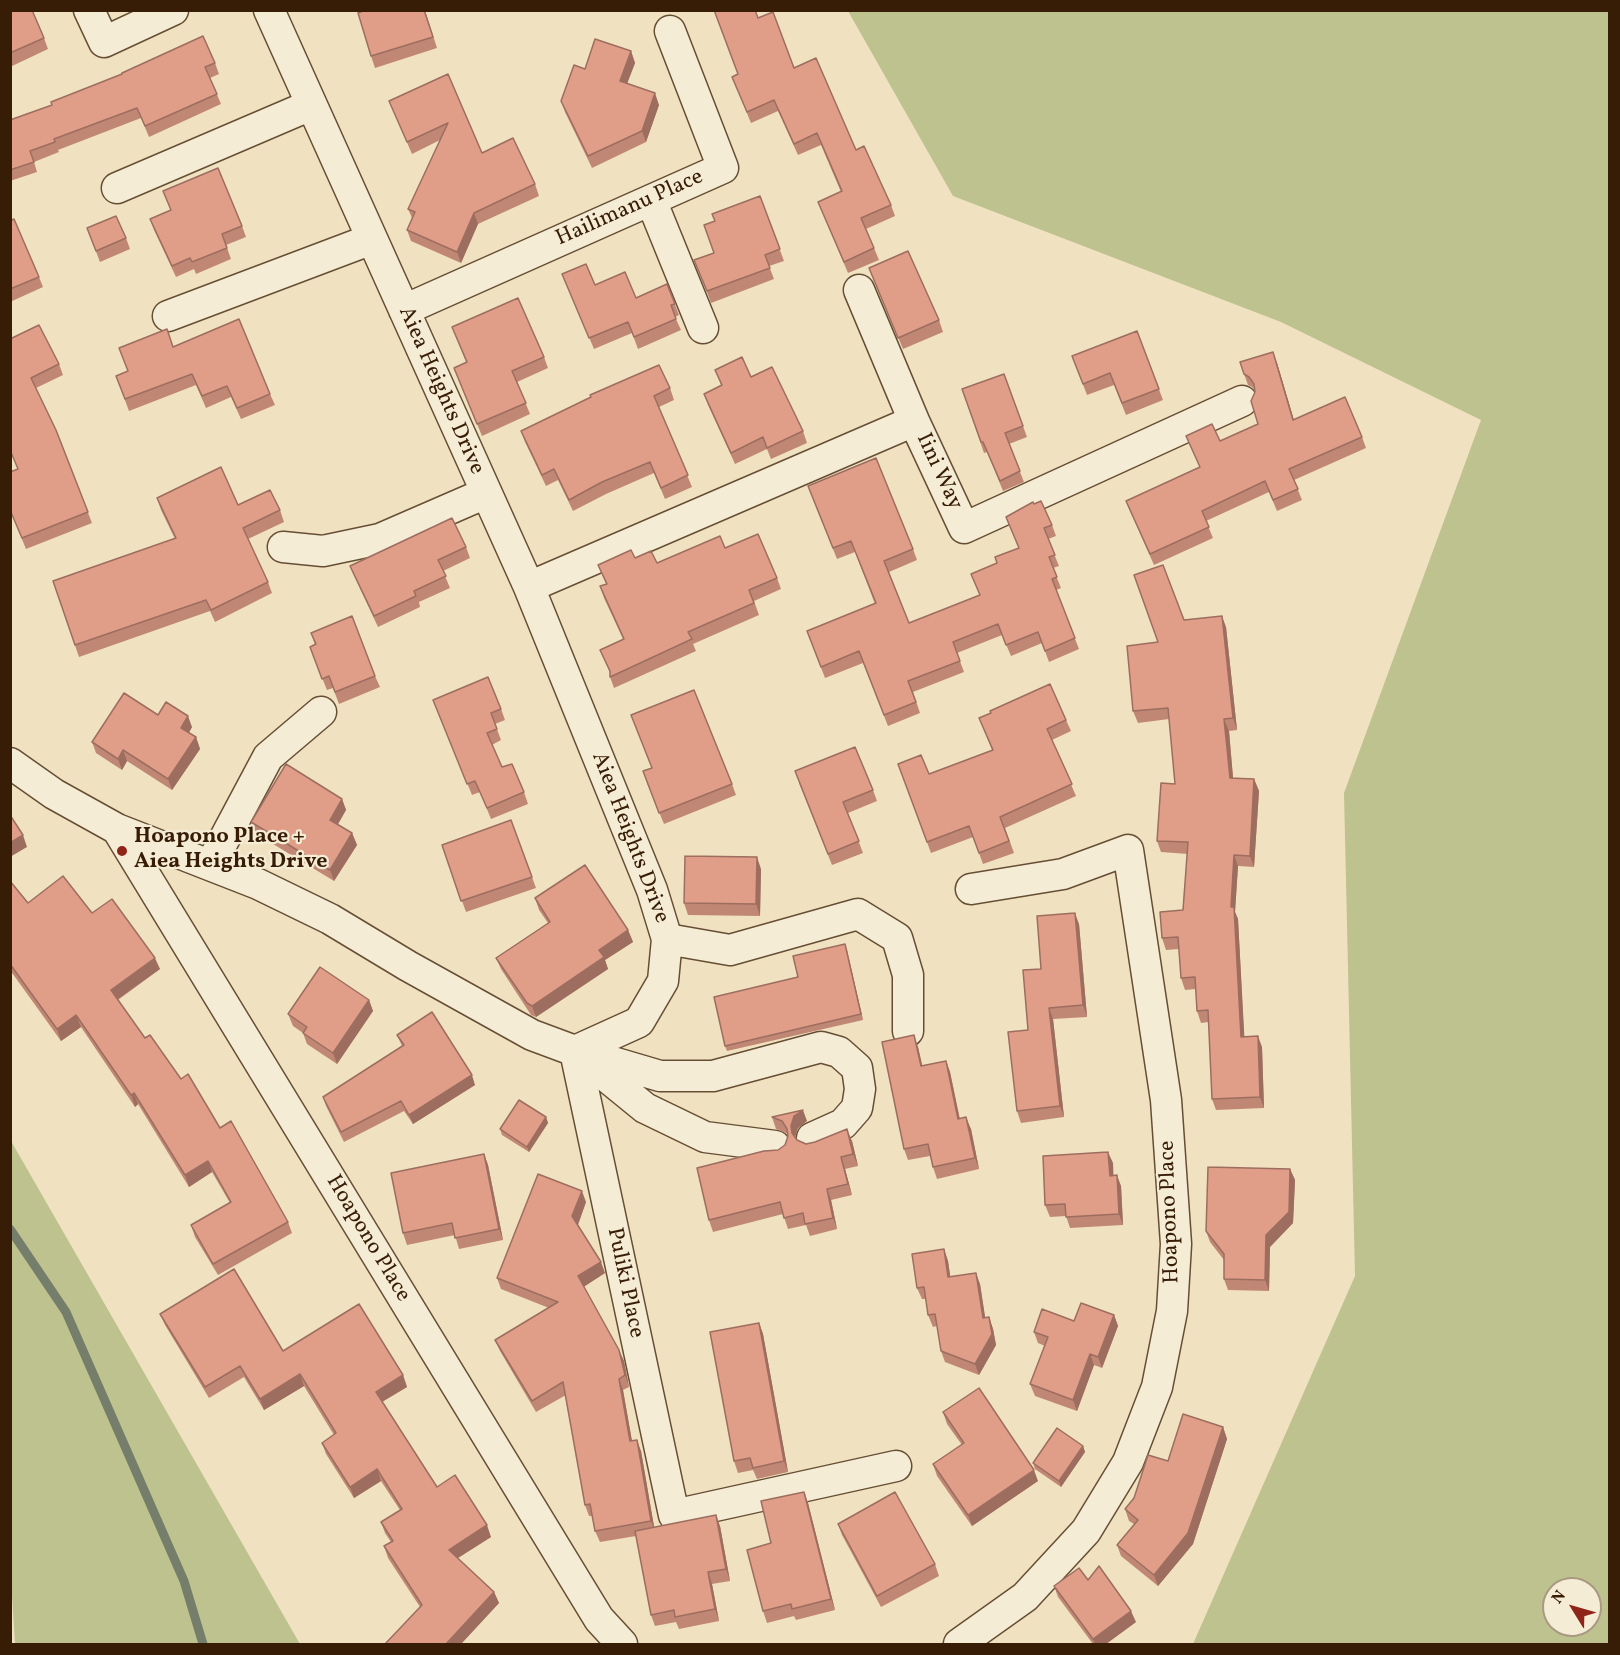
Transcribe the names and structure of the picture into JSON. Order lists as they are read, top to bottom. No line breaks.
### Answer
{"streets":{"street":["Hailimanu Place","Aiea Heights Drive","Iini Way","Hoapono Place","Puliki Place"]},"crossings":[["Hailimanu Place","Aiea Heights Drive"],["Aiea Heights Drive","Iini Way"],["Aiea Heights Drive","Puliki Place"]],"places":["Hoapono Place + Aiea Heights Drive"],"north":"top left"}
